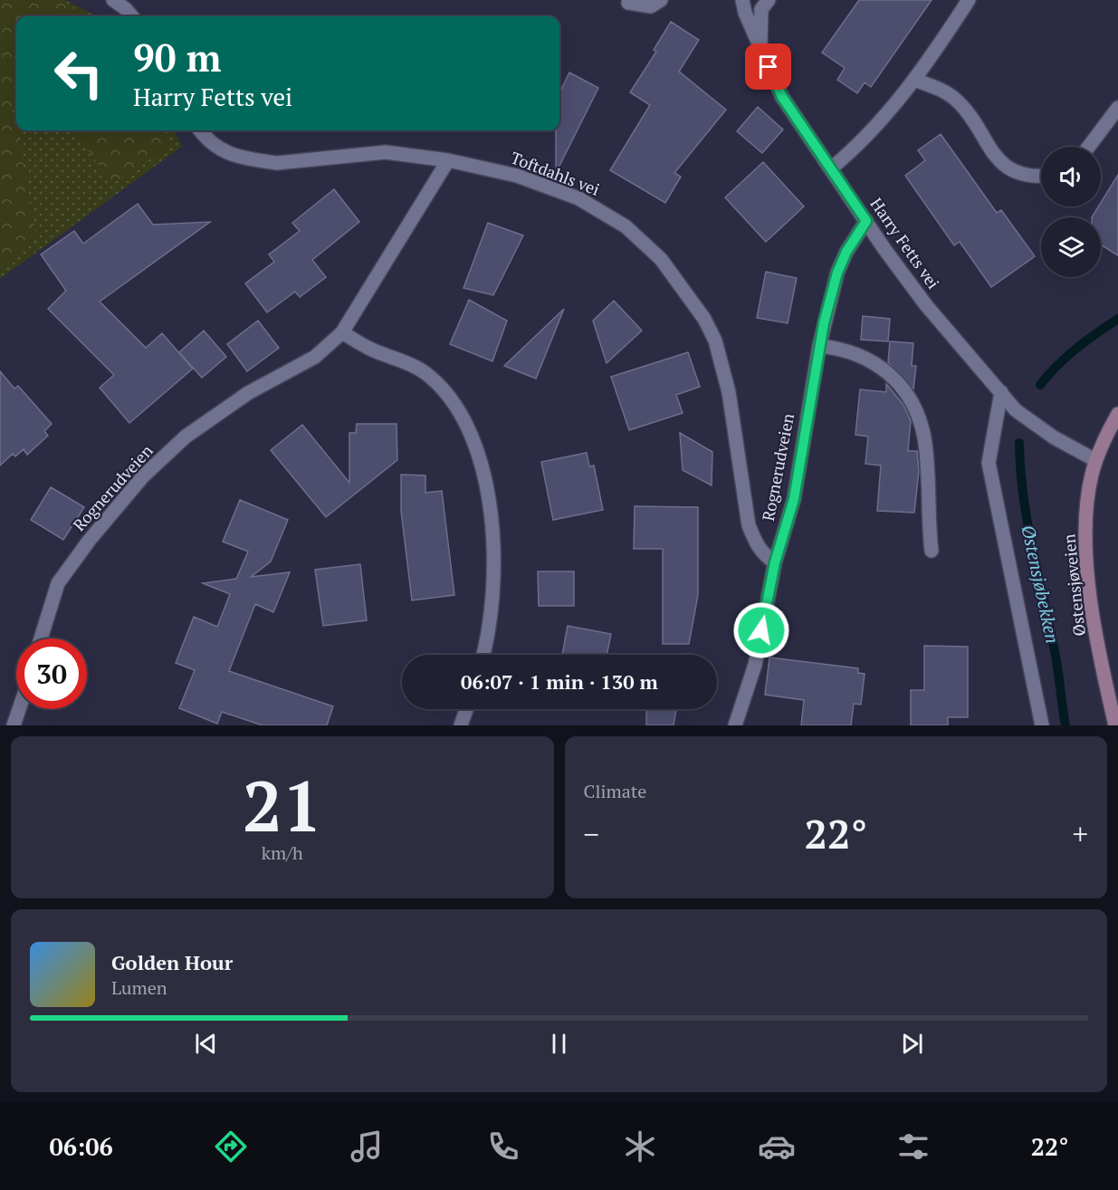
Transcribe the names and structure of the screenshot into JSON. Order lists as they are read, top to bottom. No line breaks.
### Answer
{"streets":{"main road":["Østensjøveien"],"street":["Toftdahls vei","Harry Fetts vei","Rognerudveien"]},"crossings":[["Toftdahls vei","Rognerudveien"],["Harry Fetts vei","Rognerudveien"],["Harry Fetts vei","Østensjøveien"]],"water":["Østensjøbekken"],"page":{"turn":["90 m","Harry Fetts vei"],"limit":"30","trip":"06:07 · 1 min · 130 m","tile":[["21","km/h"],"Climate"],"heat":["−","22°","+"],"song":["Golden Hour","Lumen"],"tabs":["06:06","22°"]}}
